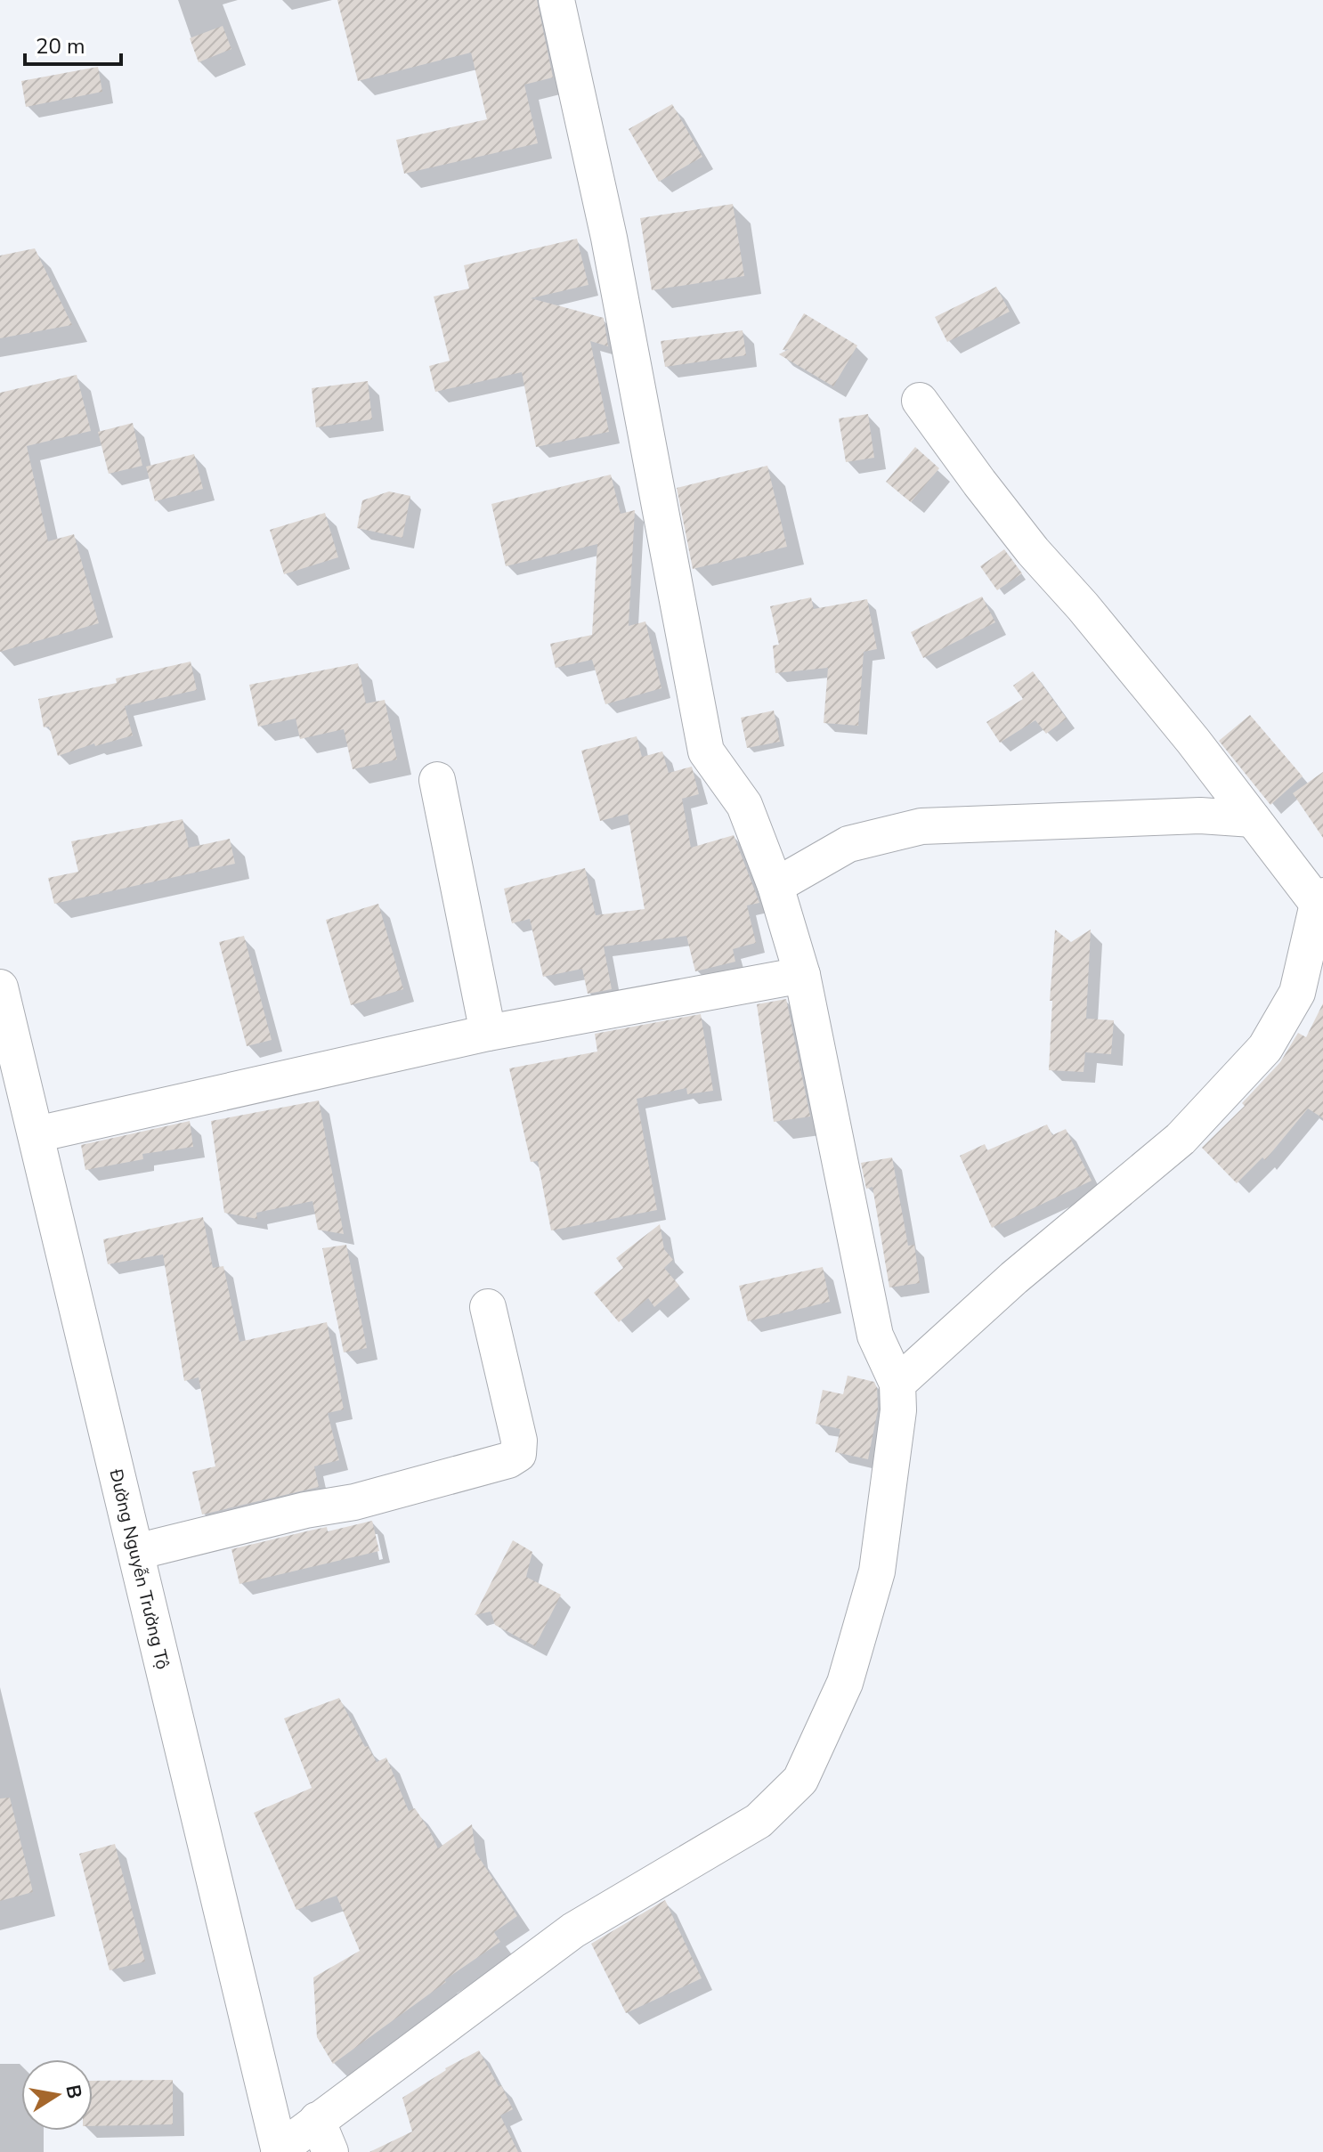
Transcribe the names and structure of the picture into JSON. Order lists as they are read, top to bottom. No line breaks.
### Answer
{"streets":{"street":["Đường Nguyễn Trường Tộ"]},"scale_bar":"20 m","north":"right"}
